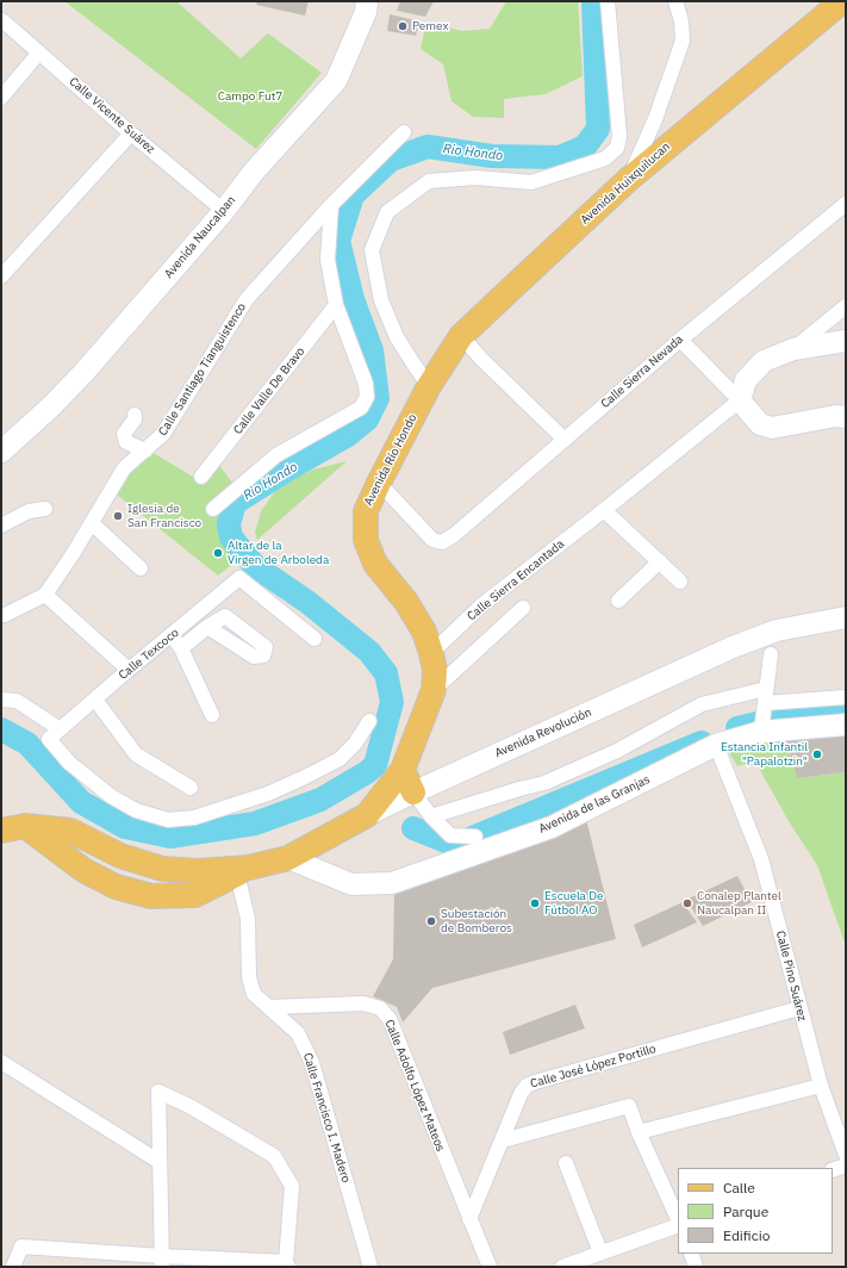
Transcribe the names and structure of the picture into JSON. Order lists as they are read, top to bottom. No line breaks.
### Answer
{"streets":{"main road":["Avenida Huixquilucan","Avenida Naucalpan","Avenida Río Hondo","Avenida Revolución","Avenida de las Granjas"],"street":["Calle Vicente Suárez","Calle Santiago Tianguistenco","Calle Sierra Nevada","Calle Valle De Bravo","Calle Sierra Encantada","Calle Texcoco","Calle Pino Suárez","Calle José López Portillo","Calle Adolfo López Mateos","Calle Francisco I. Madero"]},"crossings":[["Calle Vicente Suárez","Avenida Naucalpan"],["Avenida Huixquilucan","Avenida Río Hondo"],["Calle Sierra Nevada","Avenida Río Hondo"],["Avenida Río Hondo","Calle Sierra Encantada"],["Avenida Río Hondo","Avenida Revolución"],["Avenida Revolución","Avenida de las Granjas"],["Avenida Revolución","Calle Francisco I. Madero"],["Avenida de las Granjas","Calle Pino Suárez"],["Calle Pino Suárez","Calle José López Portillo"],["Calle José López Portillo","Calle Adolfo López Mateos"],["Calle Adolfo López Mateos","Calle Francisco I. Madero"]],"water":["Rio Hondo"],"parks":["Campo Fut7"],"places":["Pemex","Iglesia de San Francisco","Altar de la Virgen de Arboleda","Estancia Infantil \"Papalotzin\"","Escuela De Fútbol AO","Conalep Plantel Naucalpan II","Subestación de Bomberos"],"legend":["Calle","Parque","Edificio"]}
